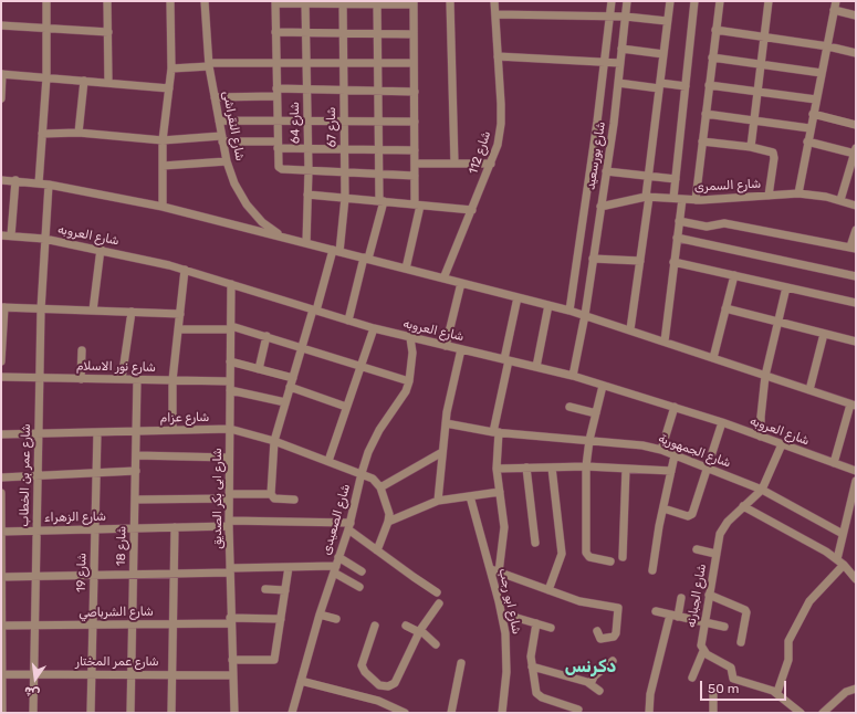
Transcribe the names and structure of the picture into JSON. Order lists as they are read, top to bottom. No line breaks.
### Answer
{"streets":{"street":["شارع 64","شارع النقراشى","شارع 67","شارع 112","شارع بورسعيد","شارع السمرى","شارع العروبه","شارع نور الاسلام","شارع عزام","شارع الجمهورية","شارع عمر بن الخطاب","شارع ابى بكر الصديق","شارع الزهراء","شارع الصعيدى","شارع 18","شارع 19","شارع الجبارنه","شارع ابو رجب","شارع الشرباصي","شارع عمر المختار"]},"crossings":[["شارع 67","شارع العروبه"],["شارع 67","شارع عزام"],["شارع بورسعيد","شارع السمرى"],["شارع بورسعيد","شارع العروبه"],["شارع العروبه","شارع عمر بن الخطاب"],["شارع العروبه","شارع ابى بكر الصديق"],["شارع العروبه","شارع الصعيدى"],["شارع العروبه","شارع الجبارنه"],["شارع نور الاسلام","شارع عمر بن الخطاب"],["شارع نور الاسلام","شارع ابى بكر الصديق"],["شارع نور الاسلام","شارع 18"],["شارع عزام","شارع عمر بن الخطاب"],["شارع عزام","شارع ابى بكر الصديق"],["شارع عزام","شارع الصعيدى"],["شارع عزام","شارع 18"],["شارع عزام","شارع 19"],["شارع الجمهورية","شارع الجبارنه"],["شارع عمر بن الخطاب","شارع الزهراء"],["شارع عمر بن الخطاب","شارع الشرباصي"],["شارع عمر بن الخطاب","شارع عمر المختار"],["شارع ابى بكر الصديق","شارع الزهراء"],["شارع ابى بكر الصديق","شارع الشرباصي"],["شارع ابى بكر الصديق","شارع عمر المختار"],["شارع الزهراء","شارع الصعيدى"],["شارع الزهراء","شارع 18"],["شارع الزهراء","شارع 19"],["شارع 18","شارع الشرباصي"],["شارع 18","شارع عمر المختار"],["شارع 19","شارع الشرباصي"],["شارع 19","شارع عمر المختار"]],"districts":["دكرنس"],"scale_bar":"50 m","north":"bottom"}
